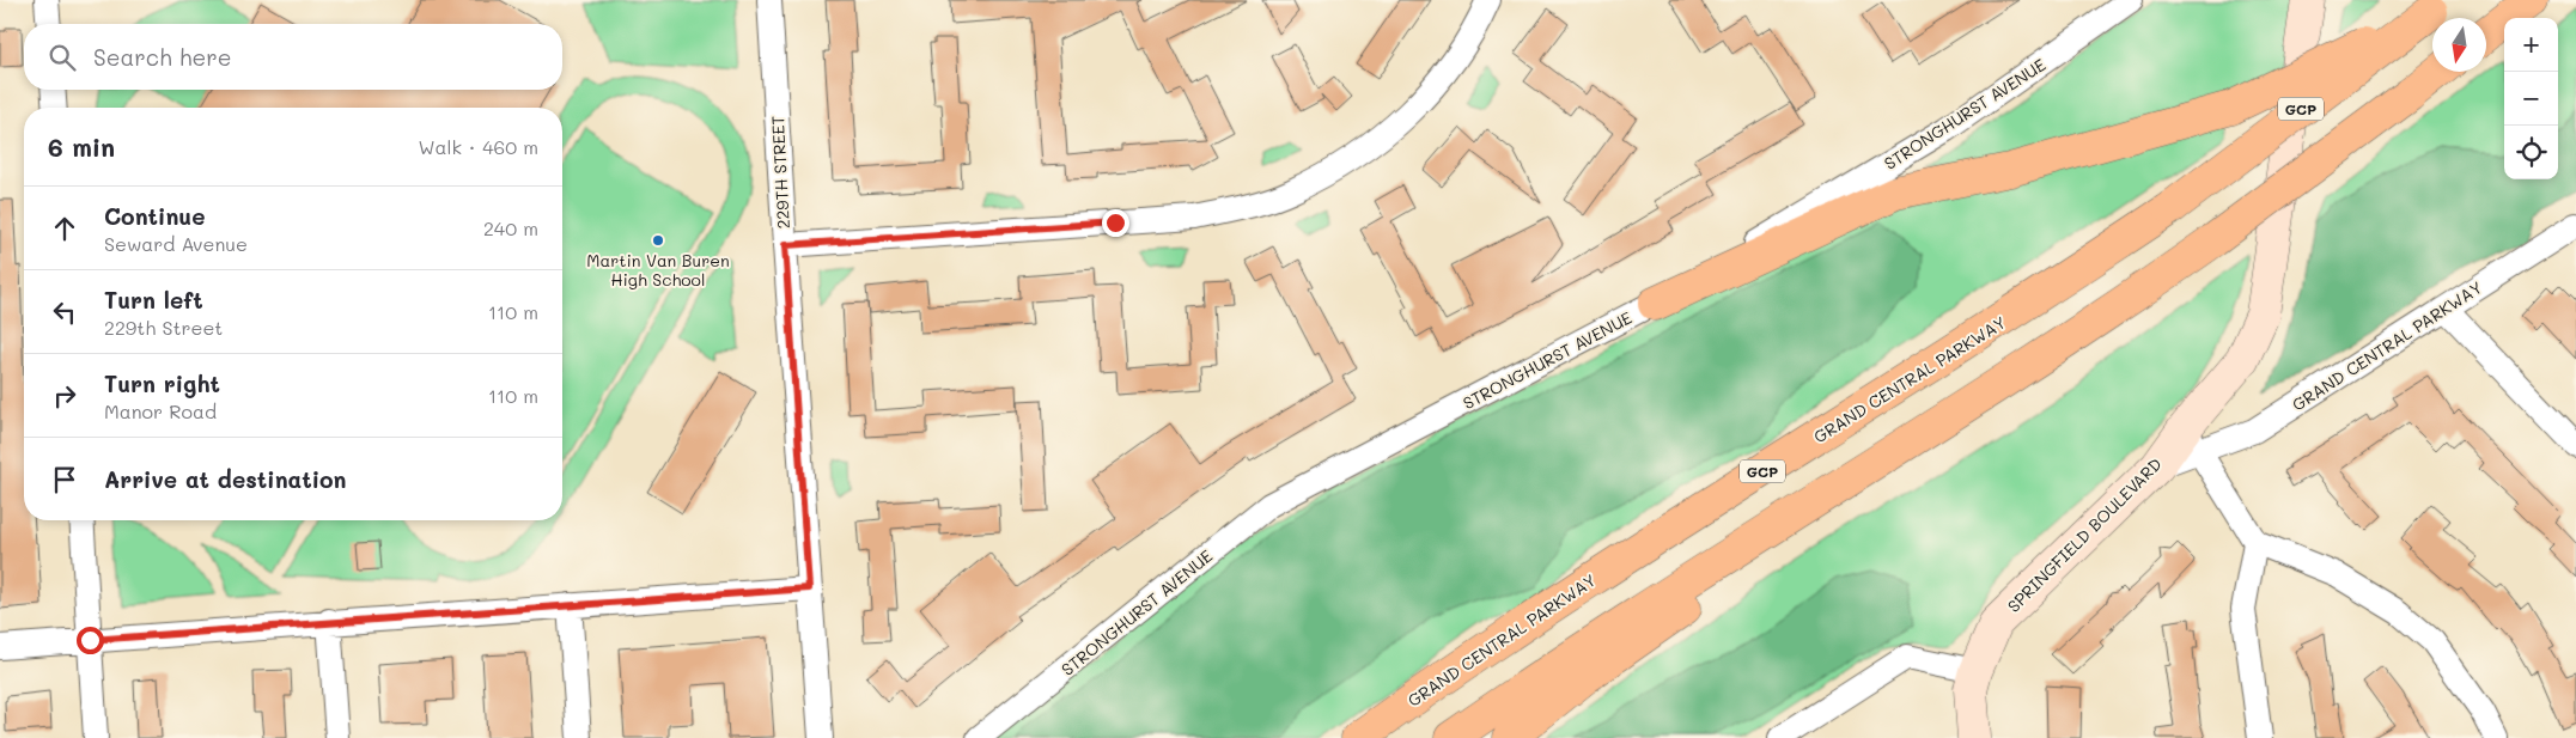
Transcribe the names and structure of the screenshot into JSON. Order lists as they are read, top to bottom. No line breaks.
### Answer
{"streets":{"highway":["GCP","GRAND CENTRAL PARKWAY"],"main road":["SPRINGFIELD BOULEVARD"],"street":["STRONGHURST AVENUE","229TH STREET"]},"crossings":[["GRAND CENTRAL PARKWAY","SPRINGFIELD BOULEVARD"]],"places":["Martin Van Buren High School"],"north":"bottom","page":{"map_buttons":["+","−"],"search":"Search here","heading":["6 min","Walk · 460 m"],"list":[["Continue","Seward Avenue","240 m"],["Turn left","229th Street","110 m"],["Turn right","Manor Road","110 m"],"Arrive at destination"]}}
